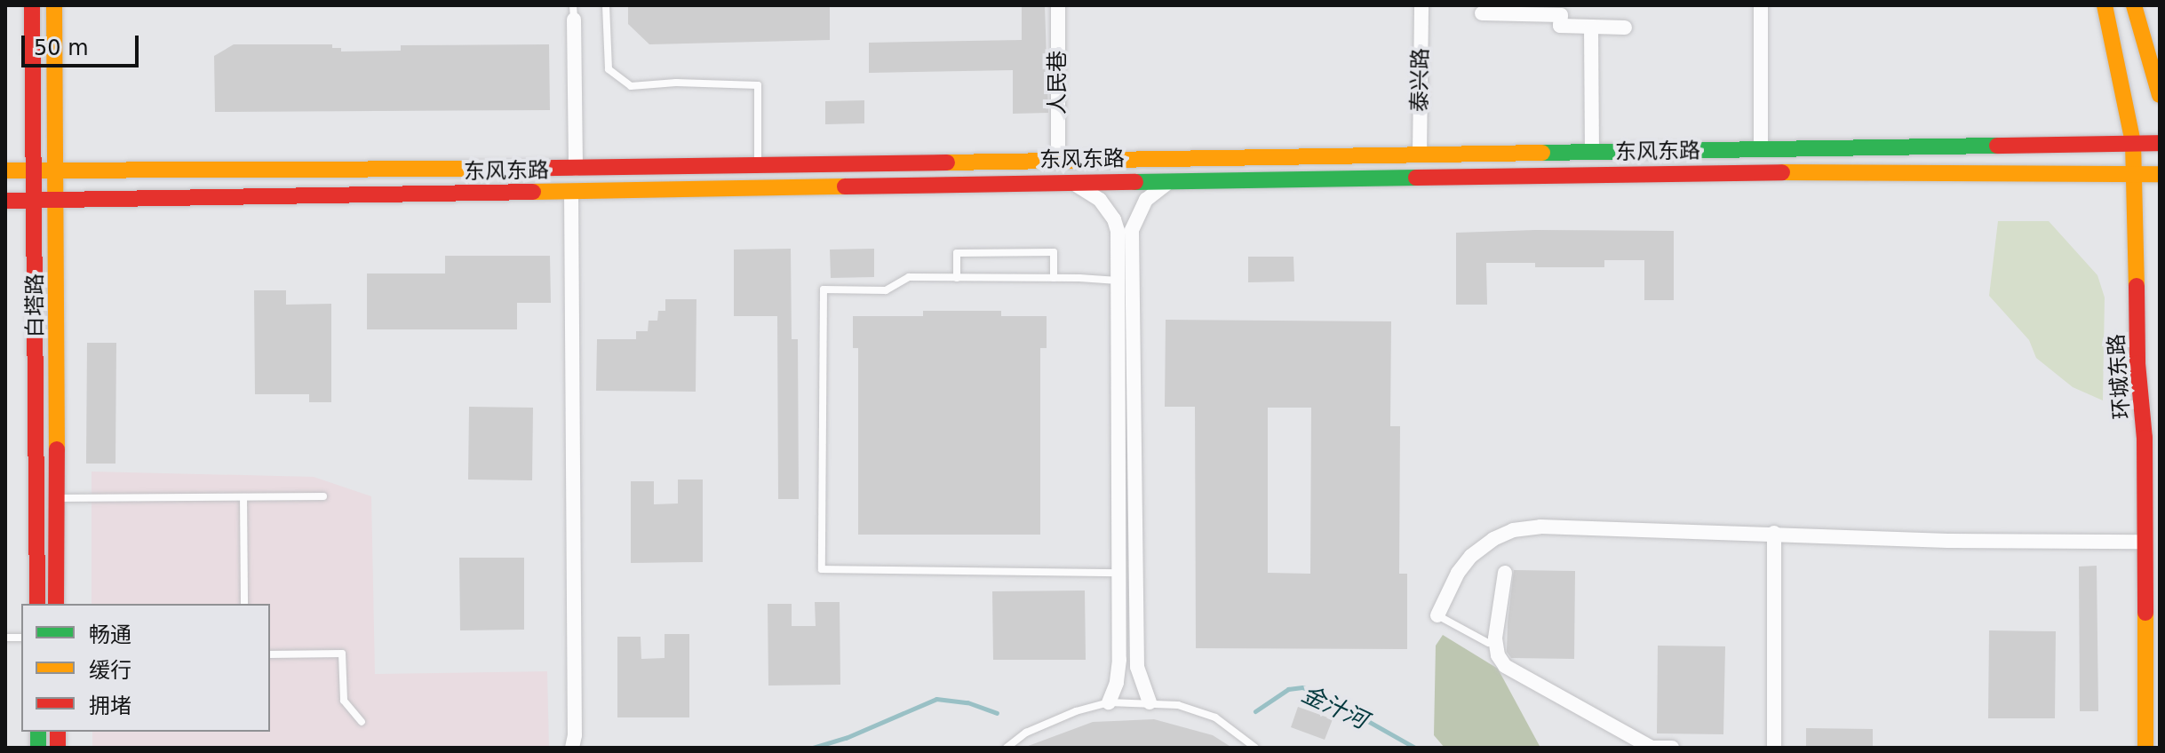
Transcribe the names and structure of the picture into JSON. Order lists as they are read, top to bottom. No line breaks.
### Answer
{"streets":{"main road":["东风东路","白塔路","环城东路"],"street":["泰兴路","人民巷"]},"crossings":[["泰兴路","东风东路"],["人民巷","东风东路"],["东风东路","白塔路"],["东风东路","环城东路"]],"water":["金汁河"],"legend":["畅通","缓行","拥堵"],"scale_bar":"50 m"}
